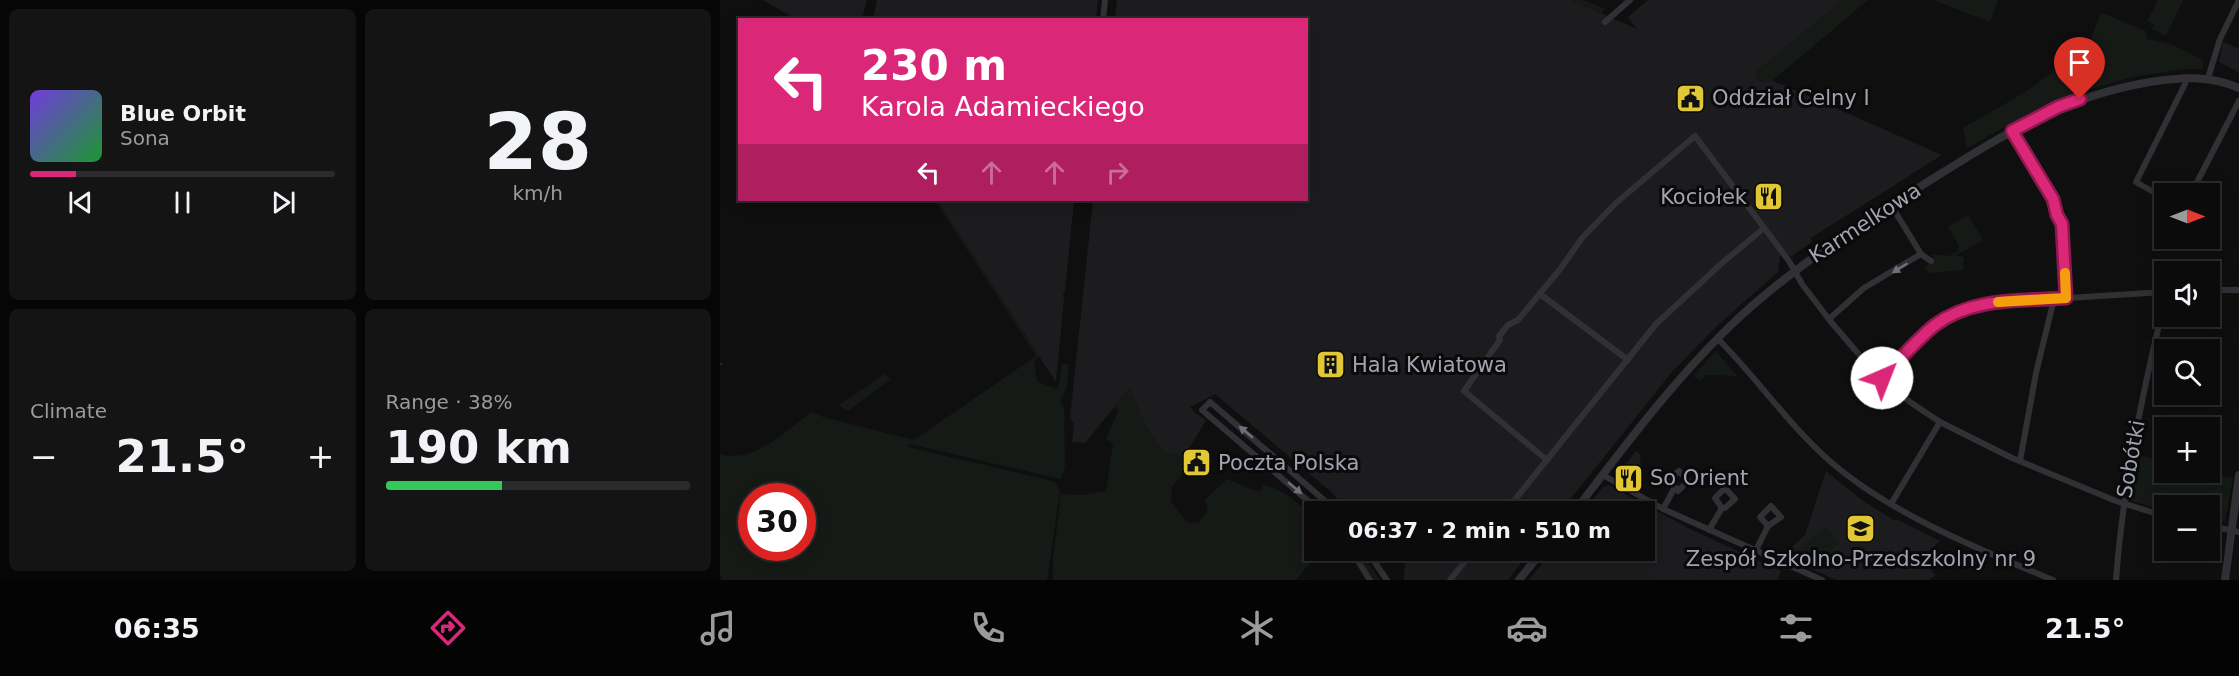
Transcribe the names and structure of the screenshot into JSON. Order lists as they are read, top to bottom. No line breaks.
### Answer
{"streets":{"street":["Karmelkowa","Sobótki"]},"places":{"public building":["Oddział Celny I","Poczta Polska"],"restaurant":["Kociołek","So Orient"],"building":["Hala Kwiatowa"],"school or university":["Zespół Szkolno-Przedszkolny nr 9"]},"north":"right","page":{"tile":[["28","km/h"],"Climate",["Range · 38%","190 km"]],"turn":["230 m","Karola Adamieckiego"],"song":["Blue Orbit","Sona"],"map_buttons":["+","−"],"heat":["−","21.5°","+"],"limit":"30","trip":"06:37 · 2 min · 510 m","tabs":["06:35","21.5°"]}}
